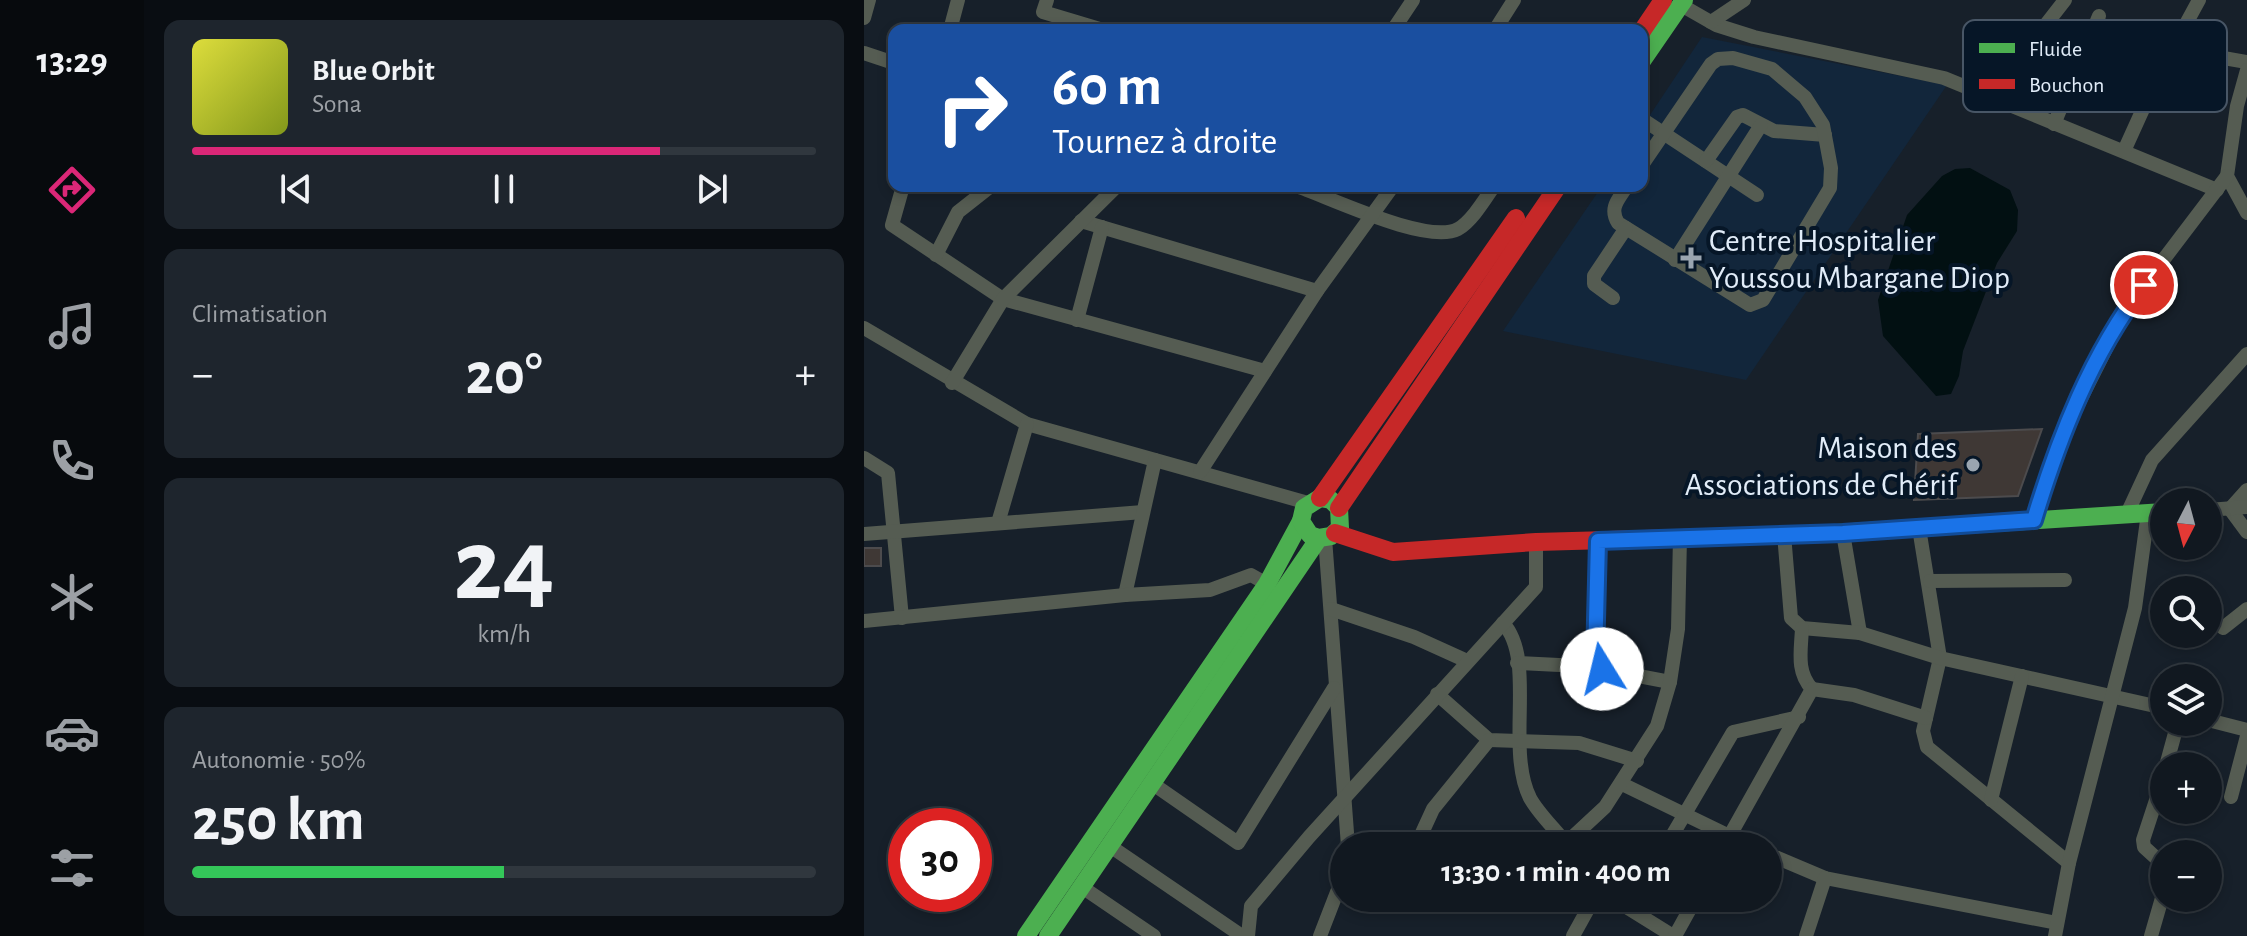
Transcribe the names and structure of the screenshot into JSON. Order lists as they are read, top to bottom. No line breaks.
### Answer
{"places":{"health":["Centre Hospitalier Youssou Mbargane Diop"],"other":["Maison des Associations de Chérif"]},"legend":["Fluide","Bouchon"],"north":"bottom","page":{"tabs":"13:29","turn":["60 m","Tournez à droite"],"song":["Blue Orbit","Sona"],"tile":["Climatisation",["24","km/h"],["Autonomie · 50%","250 km"]],"heat":["−","20°","+"],"map_buttons":["+","−"],"limit":"30","trip":"13:30 · 1 min · 400 m"}}
